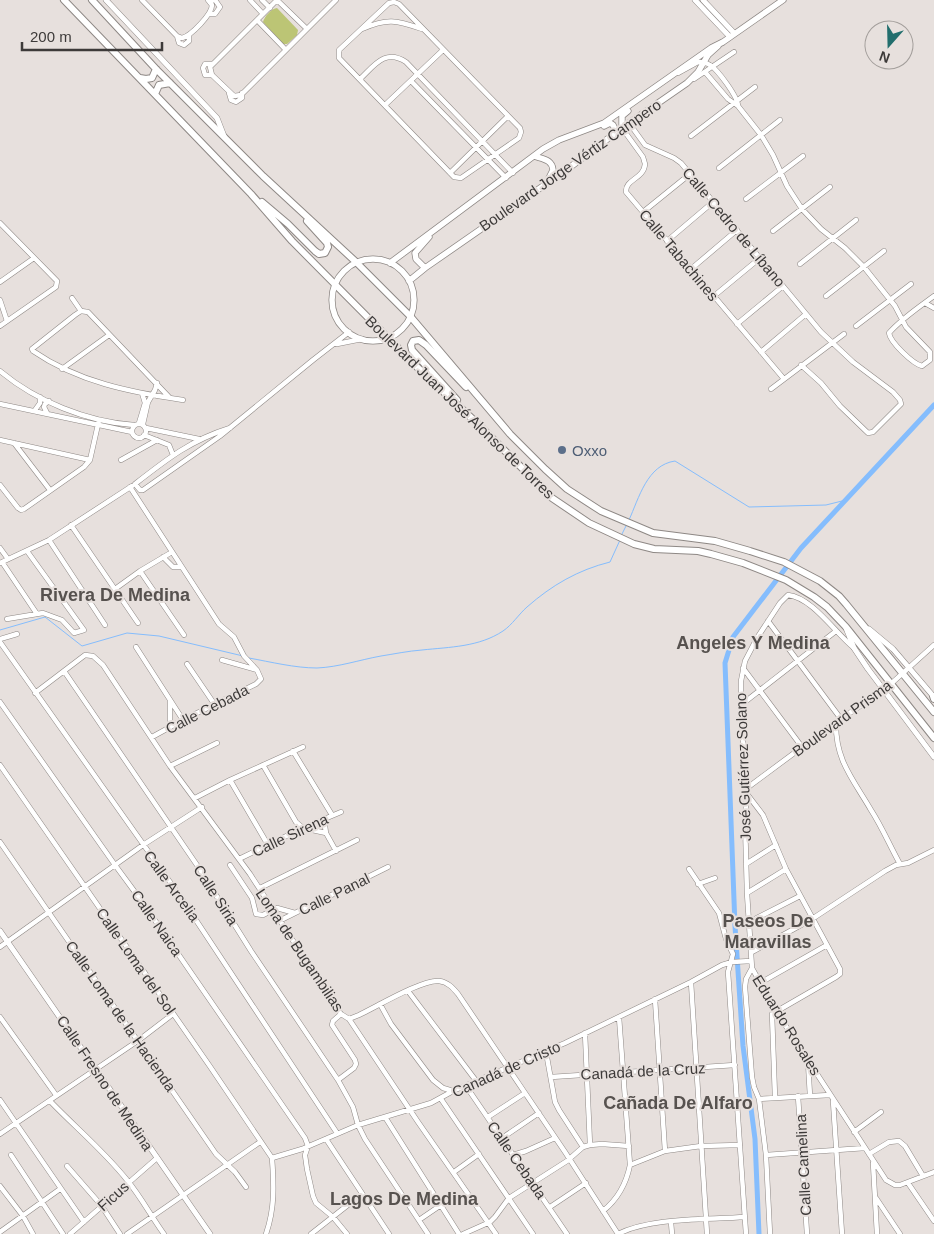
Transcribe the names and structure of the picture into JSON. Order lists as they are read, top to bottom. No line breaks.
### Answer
{"streets":{"main road":["Boulevard Jorge Vértiz Campero","Boulevard Juan José Alonso de Torres"],"street":["Calle Cedro de Líbano","Calle Tabachines","Calle Cebada","Boulevard Prisma","José Gutiérrez Solano","Calle Sirena","Calle Arcelia","Calle Panal","Calle Siria","Calle Naica","Loma de Bugambilias","Calle Loma del Sol","Calle Loma de la Hacienda","Eduardo Rosales","Canadá de Cristo","Canadá de la Cruz","Calle Fresno de Medina","Calle Camelina","Ficus"]},"crossings":[["Boulevard Jorge Vértiz Campero","Calle Cedro de Líbano"],["Boulevard Jorge Vértiz Campero","Calle Tabachines"],["Boulevard Juan José Alonso de Torres","Boulevard Prisma"],["Calle Cebada","Loma de Bugambilias"],["Calle Cebada","Canadá de Cristo"],["Boulevard Prisma","José Gutiérrez Solano"],["José Gutiérrez Solano","Eduardo Rosales"],["Calle Sirena","Loma de Bugambilias"],["Calle Arcelia","Canadá de Cristo"],["Calle Panal","Loma de Bugambilias"],["Calle Siria","Loma de Bugambilias"],["Calle Siria","Canadá de Cristo"],["Calle Naica","Canadá de Cristo"],["Loma de Bugambilias","Canadá de Cristo"],["Calle Loma del Sol","Canadá de Cristo"],["Eduardo Rosales","Canadá de Cristo"],["Eduardo Rosales","Calle Camelina"],["Calle Fresno de Medina","Ficus"]],"districts":["Rivera De Medina","Angeles Y Medina","Paseos De Maravillas","Cañada De Alfaro","Lagos De Medina"],"places":["Oxxo"],"scale_bar":"200 m","north":"bottom"}
